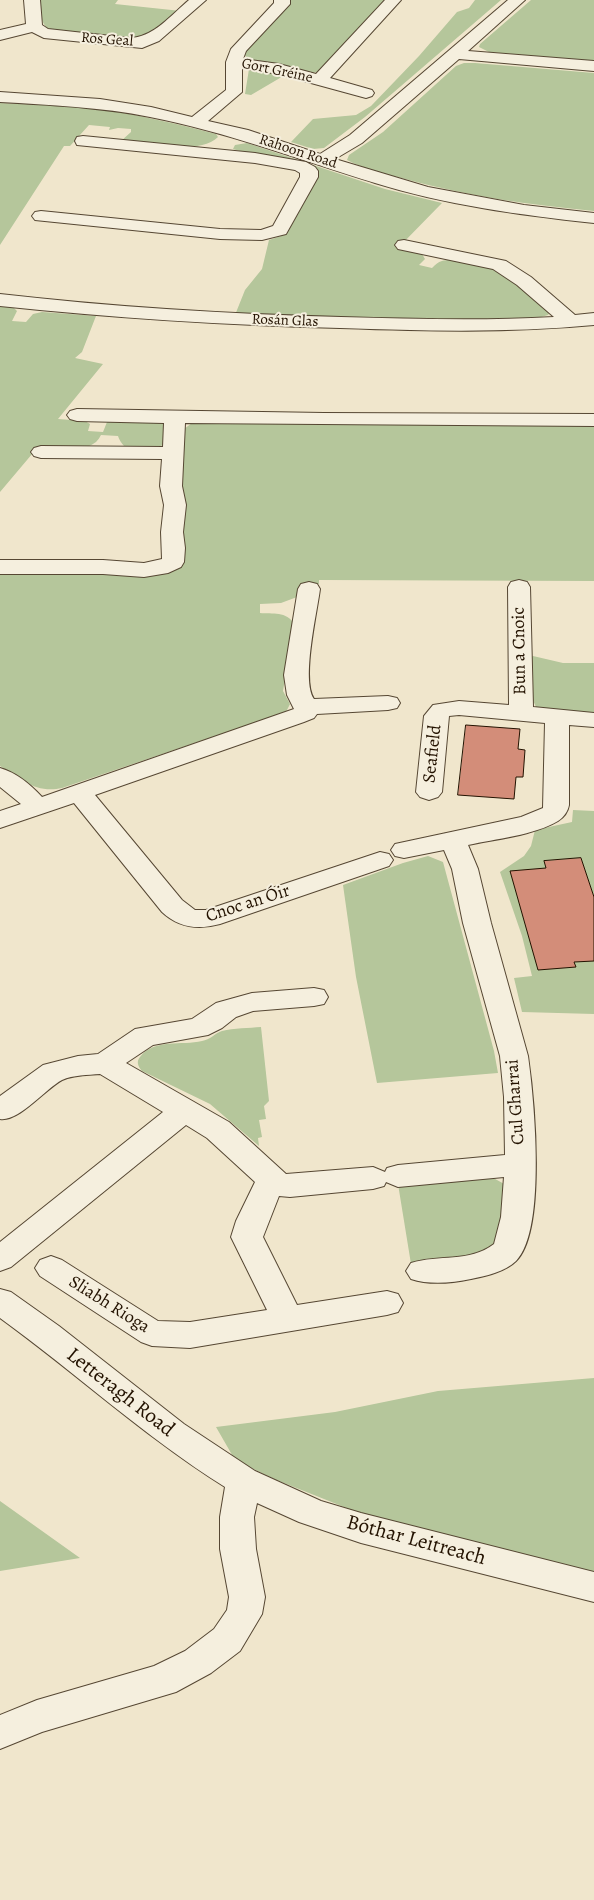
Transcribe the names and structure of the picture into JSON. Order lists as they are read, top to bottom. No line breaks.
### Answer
{"streets":{"street":["Ros Geal","Gort Gréine","Rahoon Road","Rosán Glas","Bun a Cnoic","Seafield","Cnoc an Óir","Cul Gharrai","Sliabh Rioga","Letteragh Road","Bóthar Leitreach"]},"crossings":[["Gort Gréine","Rahoon Road"],["Bun a Cnoic","Seafield"],["Letteragh Road","Bóthar Leitreach"]]}
